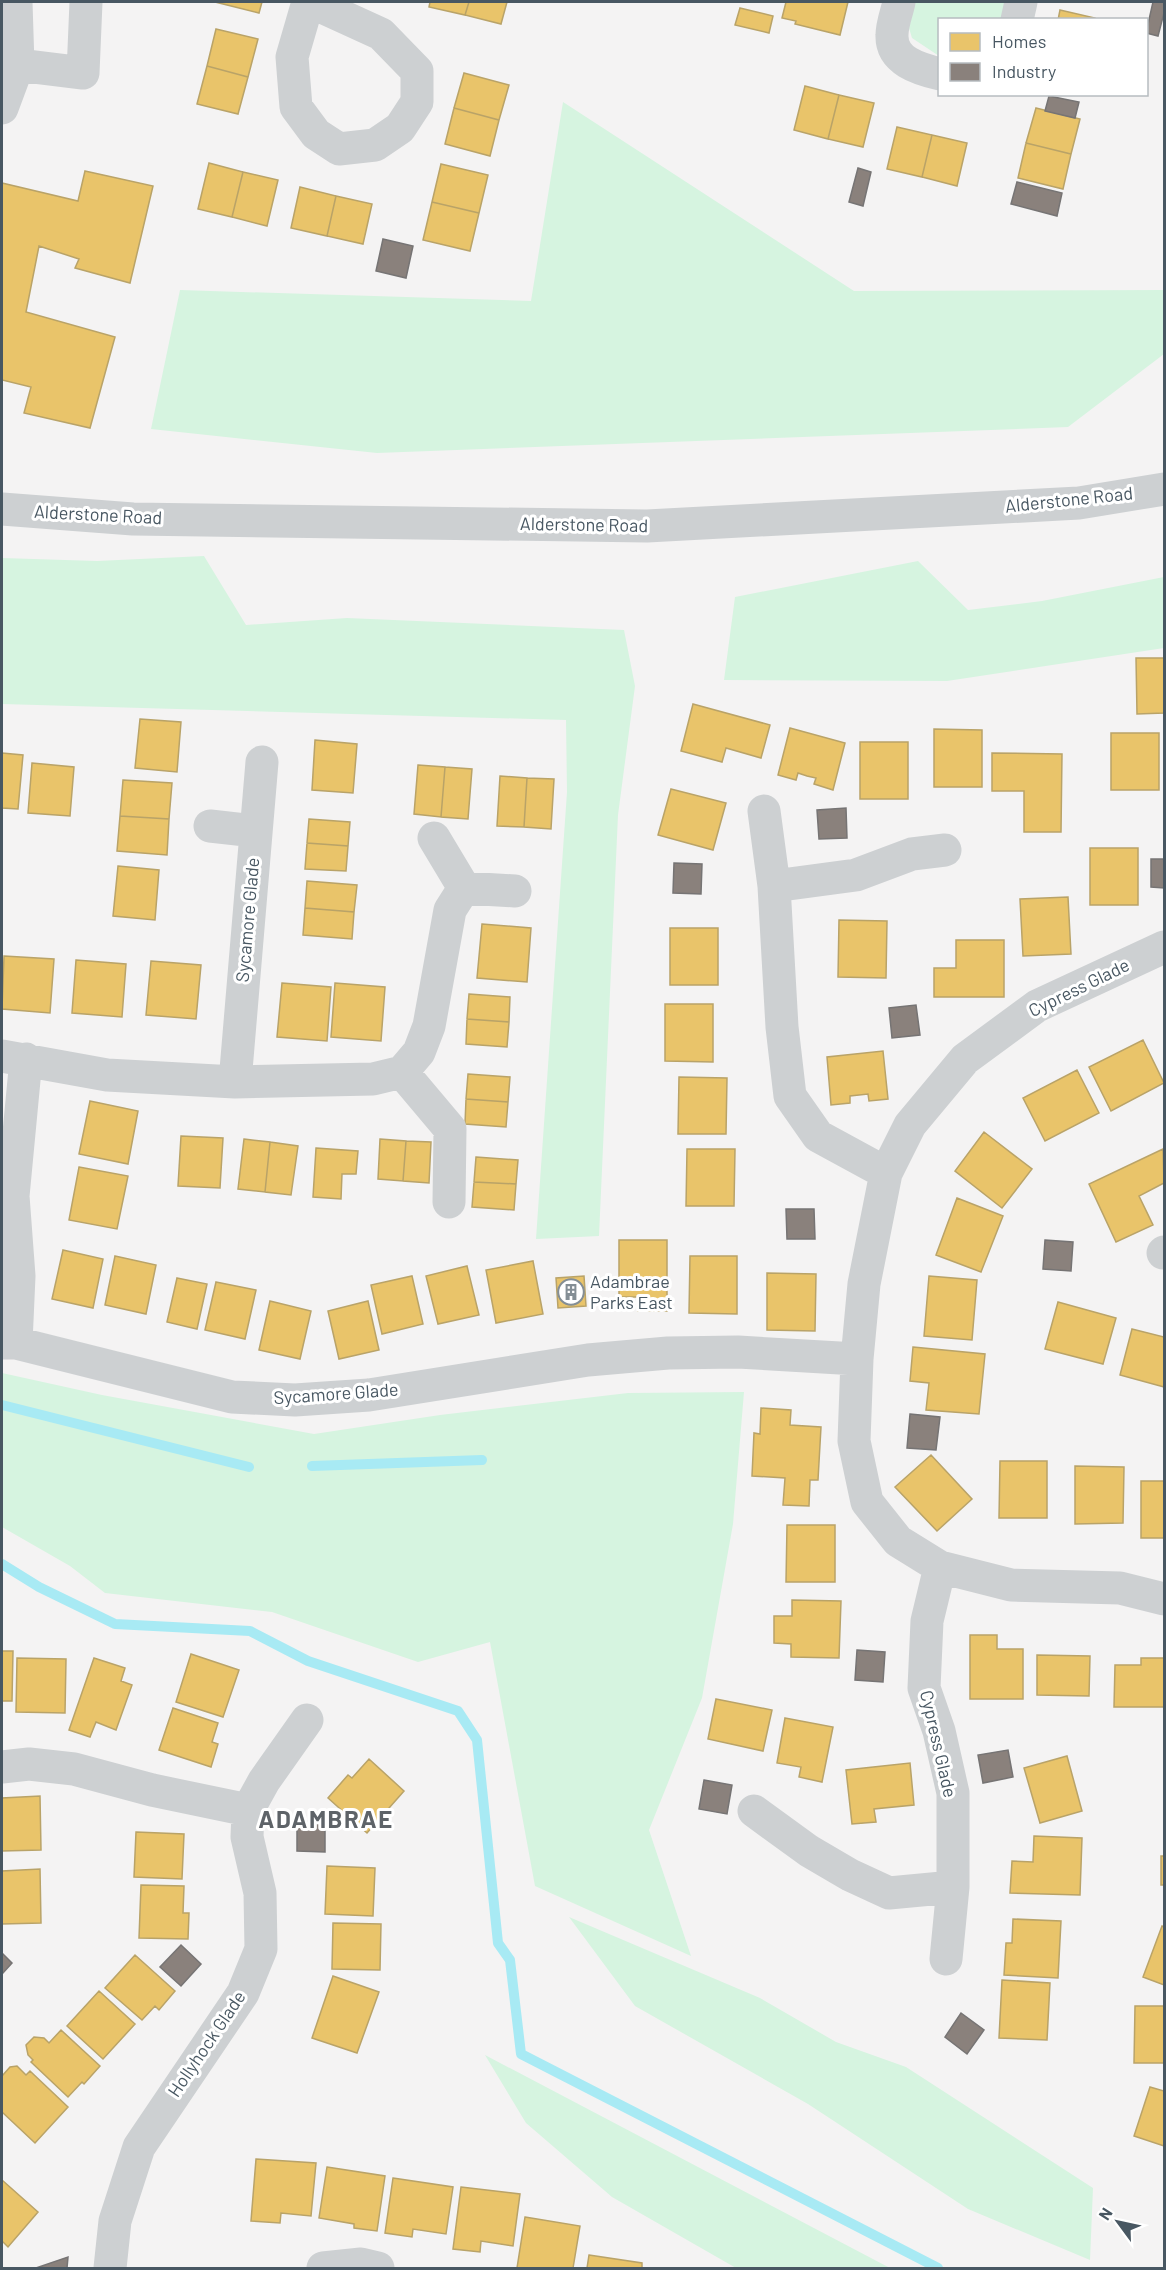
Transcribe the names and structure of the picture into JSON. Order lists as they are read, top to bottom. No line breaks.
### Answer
{"streets":{"street":["Alderstone Road","Sycamore Glade","Cypress Glade","Hollyhock Glade"]},"crossings":[["Sycamore Glade","Cypress Glade"]],"districts":["ADAMBRAE"],"places":{"building":["Adambrae Parks East"]},"legend":["Homes","Industry"],"north":"top left"}
